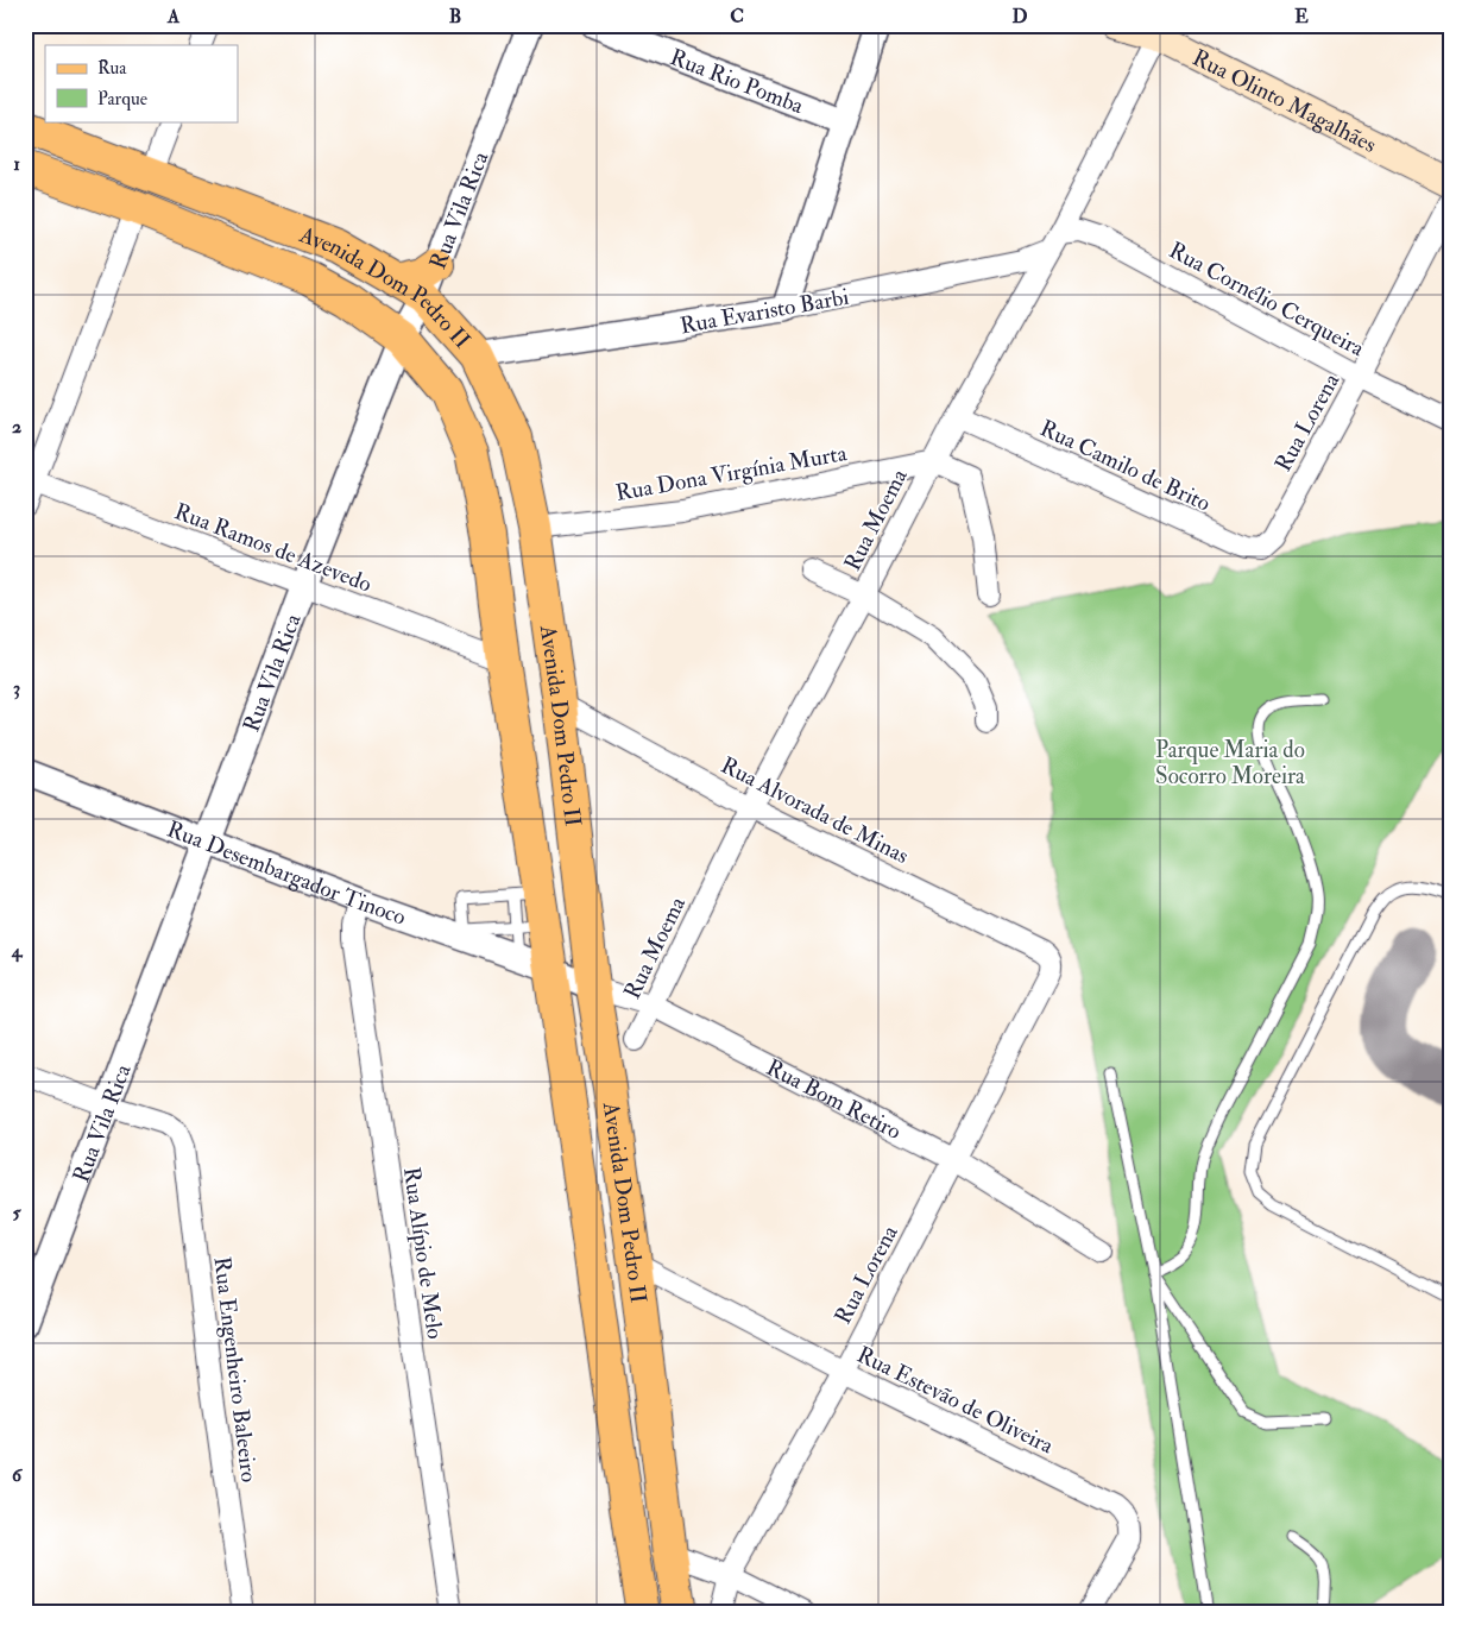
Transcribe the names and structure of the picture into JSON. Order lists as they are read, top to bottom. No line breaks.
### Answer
{"streets":{"main road":["Rua Olinto Magalhães","Avenida Dom Pedro II"],"street":["Rua Rio Pomba","Rua Vila Rica","Rua Cornélio Cerqueira","Rua Evaristo Barbi","Rua Lorena","Rua Camilo de Brito","Rua Dona Virgínia Murta","Rua Moema","Rua Ramos de Azevedo","Rua Alvorada de Minas","Rua Desembargador Tinoco","Rua Bom Retiro","Rua Alípio de Melo","Rua Engenheiro Baleeiro","Rua Estevão de Oliveira"]},"crossings":[["Rua Olinto Magalhães","Rua Moema"],["Rua Vila Rica","Avenida Dom Pedro II"],["Rua Vila Rica","Rua Ramos de Azevedo"],["Rua Vila Rica","Rua Desembargador Tinoco"],["Rua Vila Rica","Rua Engenheiro Baleeiro"],["Avenida Dom Pedro II","Rua Evaristo Barbi"],["Avenida Dom Pedro II","Rua Dona Virgínia Murta"],["Avenida Dom Pedro II","Rua Ramos de Azevedo"],["Avenida Dom Pedro II","Rua Alvorada de Minas"],["Avenida Dom Pedro II","Rua Desembargador Tinoco"],["Avenida Dom Pedro II","Rua Bom Retiro"],["Avenida Dom Pedro II","Rua Estevão de Oliveira"],["Rua Cornélio Cerqueira","Rua Evaristo Barbi"],["Rua Cornélio Cerqueira","Rua Lorena"],["Rua Cornélio Cerqueira","Rua Moema"],["Rua Evaristo Barbi","Rua Moema"],["Rua Lorena","Rua Camilo de Brito"],["Rua Lorena","Rua Alvorada de Minas"],["Rua Lorena","Rua Bom Retiro"],["Rua Lorena","Rua Estevão de Oliveira"],["Rua Camilo de Brito","Rua Moema"],["Rua Dona Virgínia Murta","Rua Moema"],["Rua Moema","Rua Alvorada de Minas"],["Rua Moema","Rua Bom Retiro"],["Rua Desembargador Tinoco","Rua Bom Retiro"],["Rua Desembargador Tinoco","Rua Alípio de Melo"]],"parks":["Parque Maria do Socorro Moreira"],"legend":["Rua","Parque"],"grid":{"columns":["A","B","C","D","E"],"rows":["1","2","3","4","5","6"]}}
